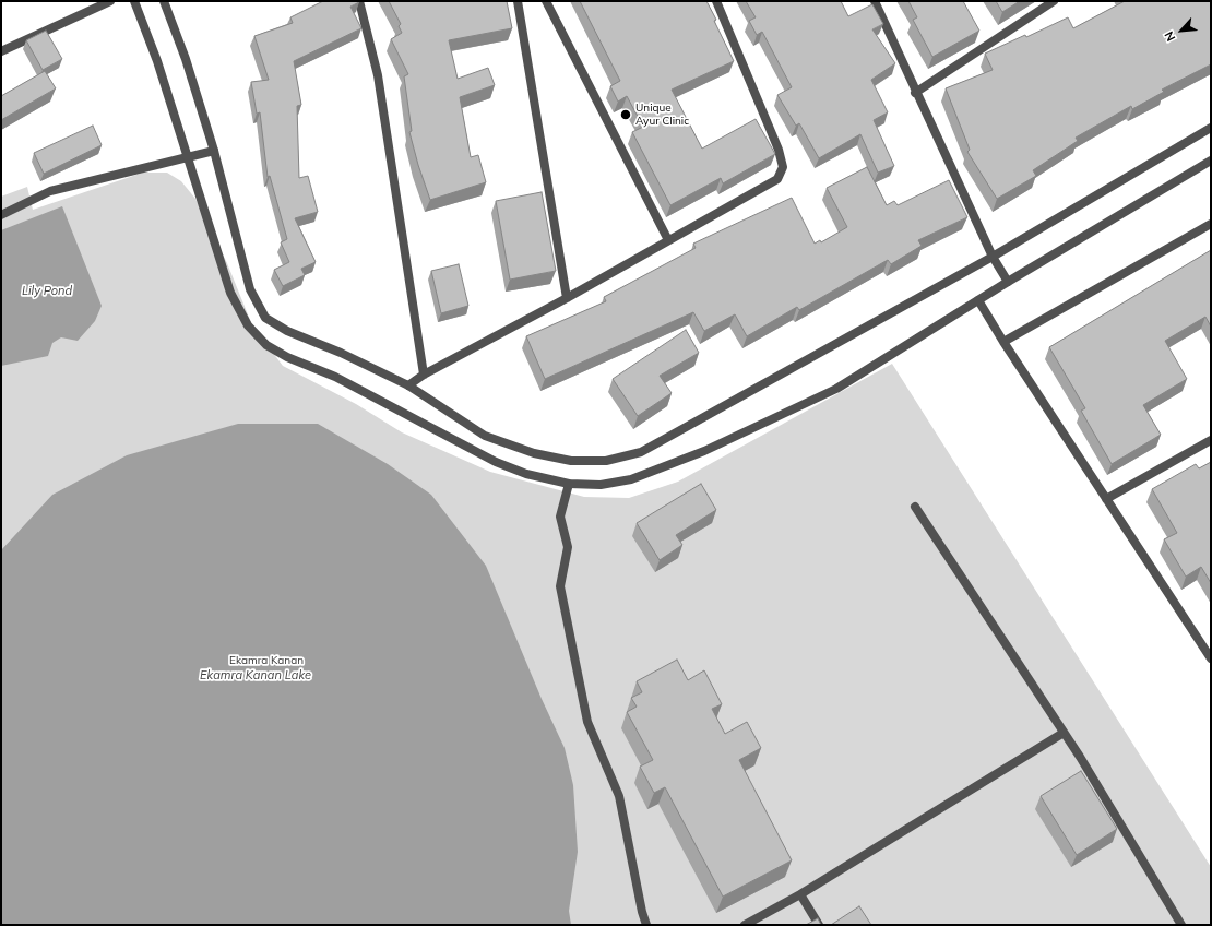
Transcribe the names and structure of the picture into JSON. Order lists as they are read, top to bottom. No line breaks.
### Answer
{"water":["Lily Pond","Ekamra Kanan Lake"],"parks":["Ekamra Kanan"],"places":["Unique Ayur Clinic"],"north":"bottom left"}
